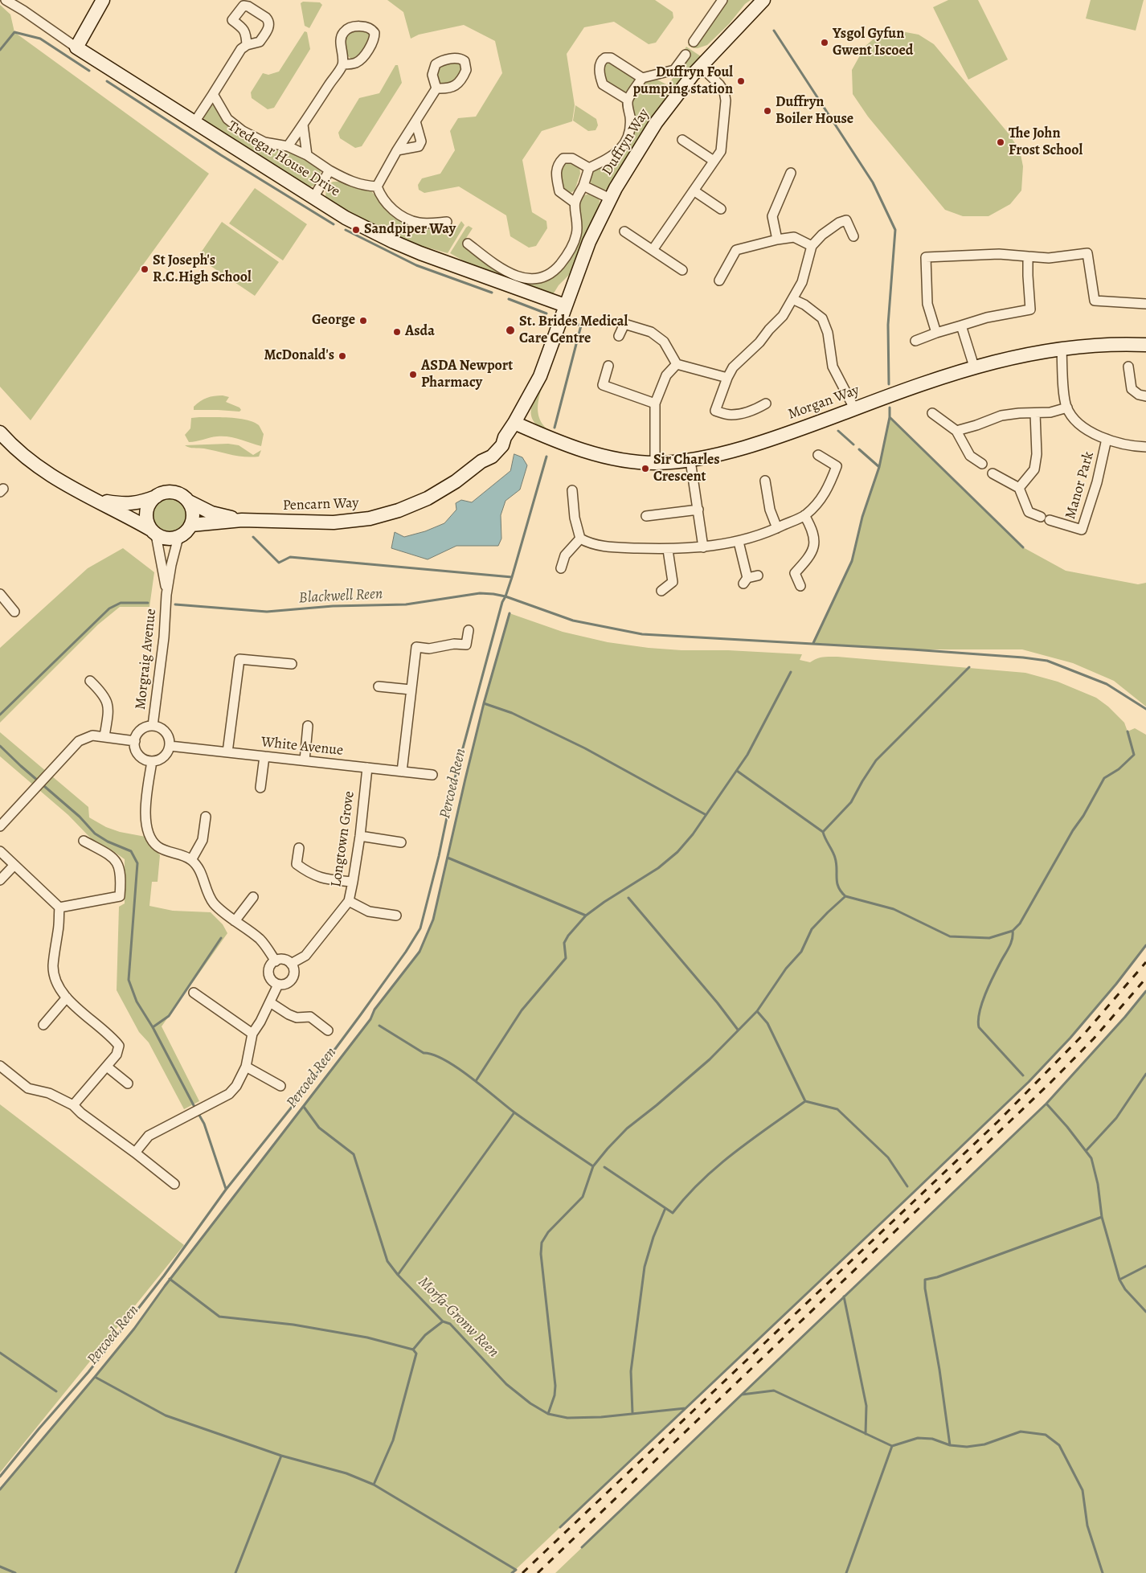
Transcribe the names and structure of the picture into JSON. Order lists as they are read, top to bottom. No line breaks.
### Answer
{"streets":{"street":["Duffryn Way","Tredegar House Drive","Morgan Way","Manor Park","Pencarn Way","Morgraig Avenue","White Avenue","Longtown Grove"]},"crossings":[["Duffryn Way","Tredegar House Drive"],["Duffryn Way","Pencarn Way"],["Tredegar House Drive","Pencarn Way"],["Morgan Way","Manor Park"],["Morgan Way","Pencarn Way"],["Pencarn Way","Morgraig Avenue"],["Morgraig Avenue","White Avenue"],["White Avenue","Longtown Grove"]],"water":["Blackwell Reen","Percoed Reen","Morfa-Gronw Reen"],"places":["Ysgol Gyfun Gwent Iscoed","Duffryn Foul pumping station","Duffryn Boiler House","The John Frost School","Sandpiper Way","St Joseph's R.C.High School","George","St. Brides Medical Care Centre","Asda","McDonald's","ASDA Newport Pharmacy","Sir Charles Crescent"]}
